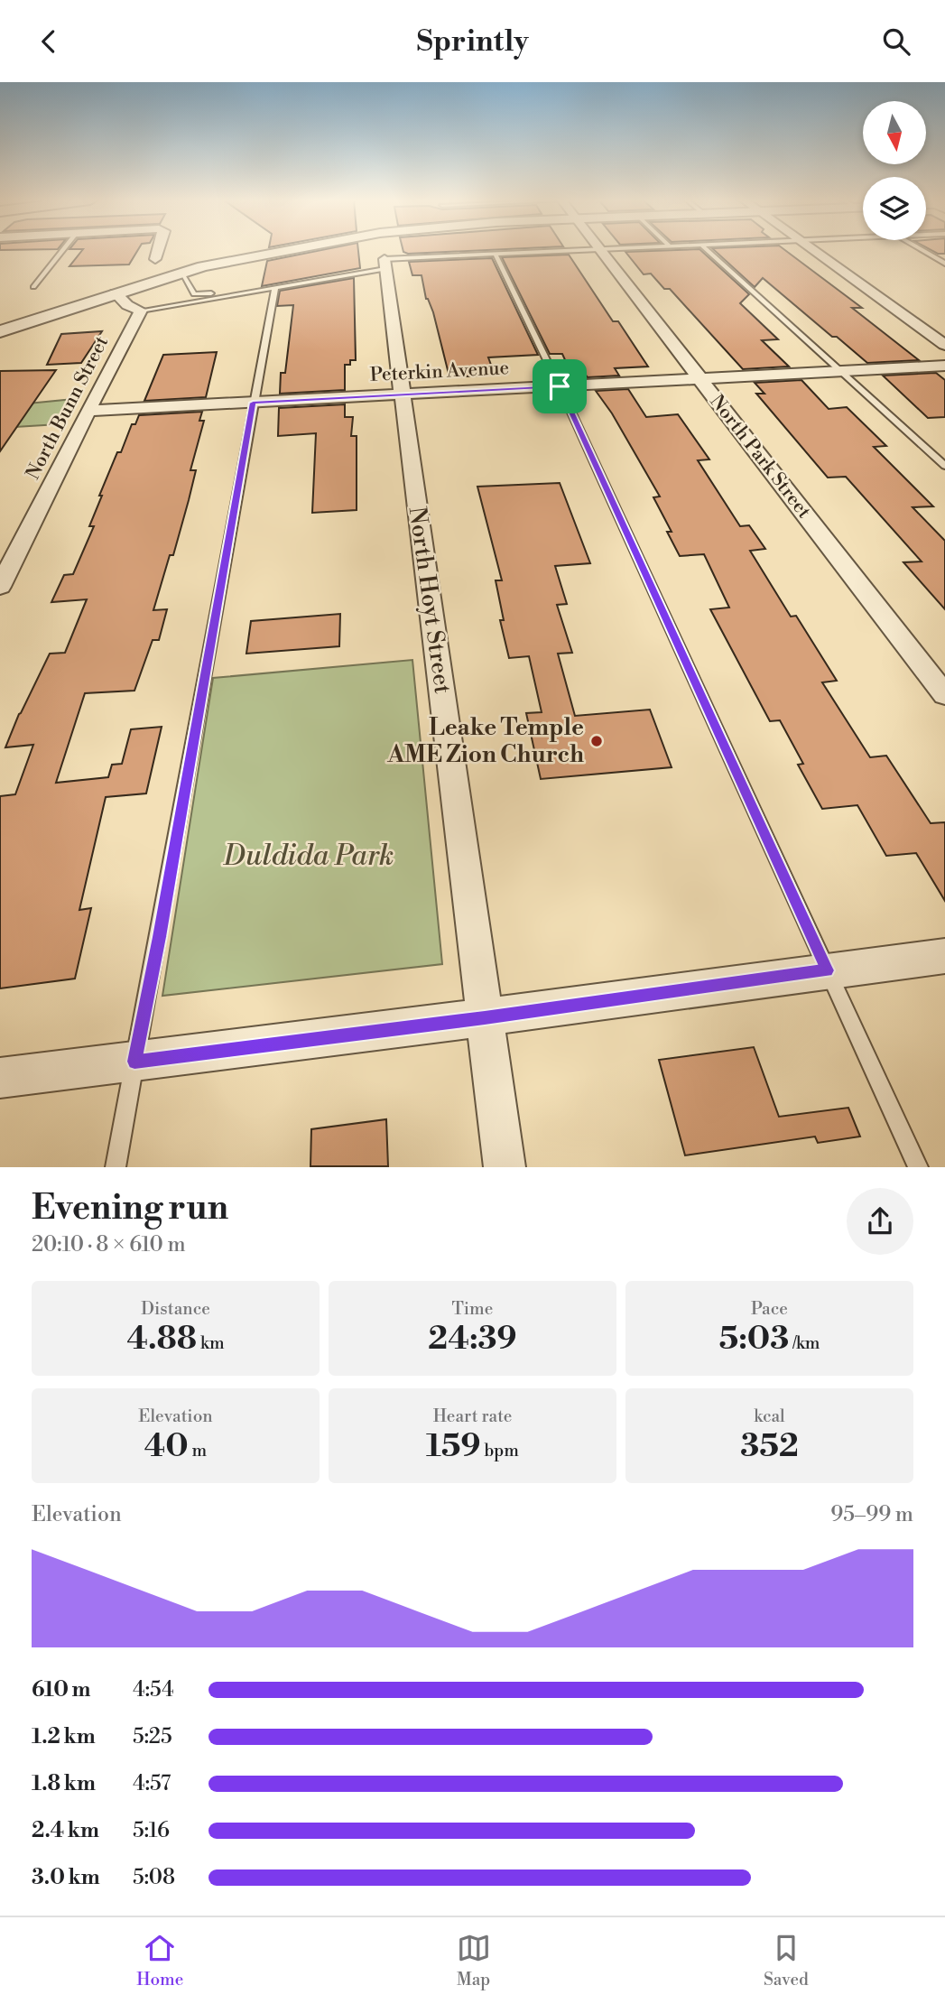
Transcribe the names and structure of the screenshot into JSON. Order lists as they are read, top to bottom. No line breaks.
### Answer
{"streets":{"street":["Peterkin Avenue","North Bunn Street","North Park Street","North Hoyt Street"]},"crossings":[["Peterkin Avenue","North Bunn Street"],["Peterkin Avenue","North Park Street"],["Peterkin Avenue","North Hoyt Street"]],"parks":["Duldida Park"],"places":["Leake Temple AME Zion Church"],"north":"bottom","page":{"header":"Sprintly","heading":["Evening run","20:10 · 8 × 610 m"],"stats":[["Distance","4.88 km"],["Time","24:39"],["Pace","5:03 /km"],["Elevation","40 m"],["Heart rate","159 bpm"],["kcal","352"]],"chart":["Elevation","95–99 m"],"list":[{"name":"610 m","note":"4:54"},{"name":"1.2 km","note":"5:25"},{"name":"1.8 km","note":"4:57"},{"name":"2.4 km","note":"5:16"},{"name":"3.0 km","note":"5:08"}],"tabs":["Home","Map","Saved"]}}
